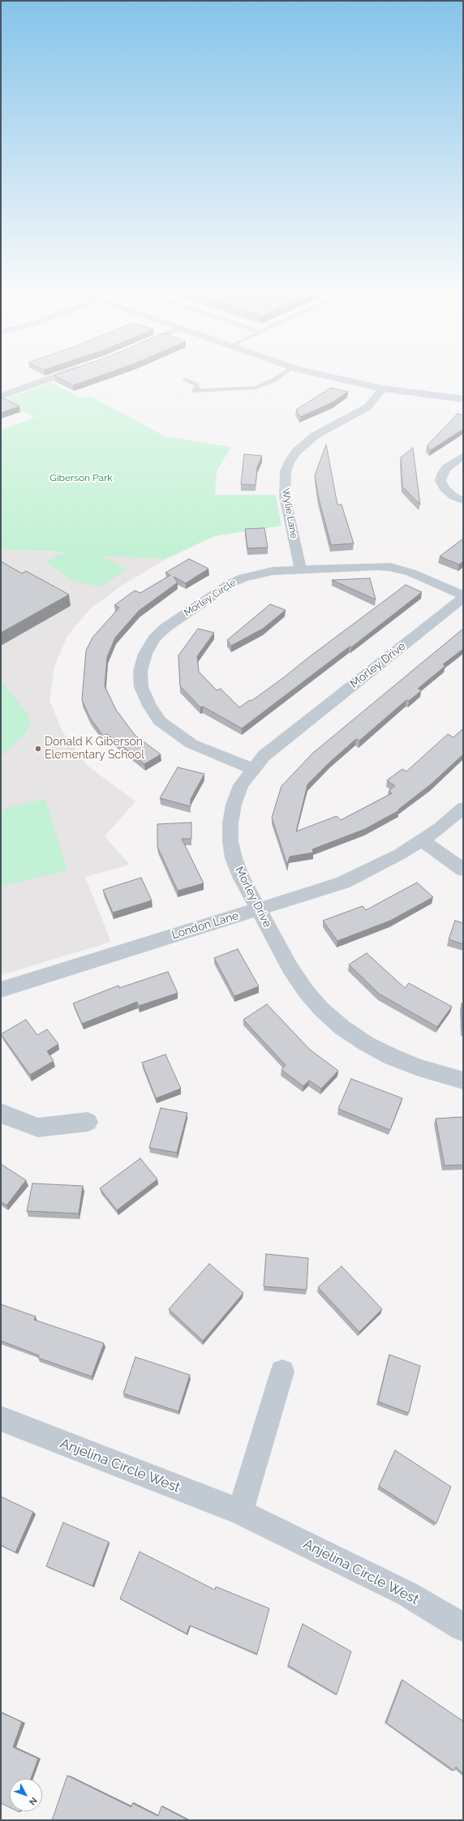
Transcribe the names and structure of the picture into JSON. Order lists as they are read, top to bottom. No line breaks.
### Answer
{"streets":{"street":["Wylie Lane","Morley Circle","Morley Drive","London Lane","Anjelina Circle West"]},"crossings":[["Wylie Lane","Morley Circle"],["Morley Circle","Morley Drive"],["Morley Drive","London Lane"]],"parks":["Giberson Park"],"places":["Donald K Giberson Elementary School"],"north":"bottom right"}
